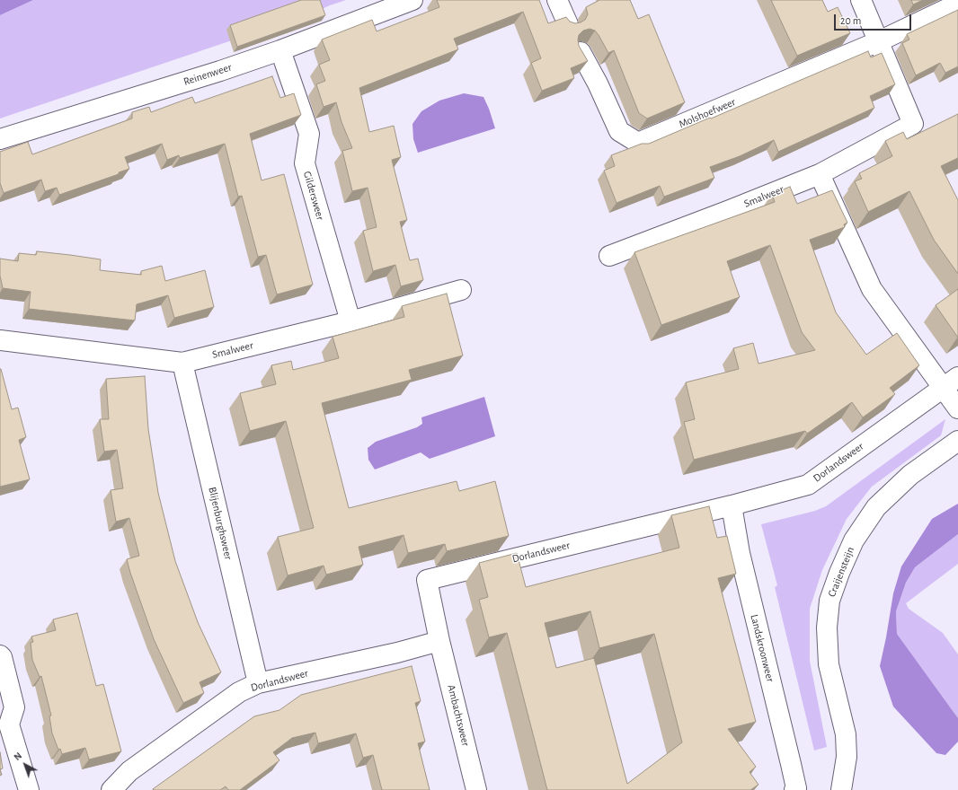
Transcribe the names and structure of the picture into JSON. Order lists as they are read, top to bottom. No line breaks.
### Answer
{"streets":{"street":["Reinenweer","Molshoefweer","Gildersweer","Smalweer","Dorlandsweer","Blijenburghsweer","Craijensteijn","Landskroonweer","Ambachtsweer"]},"crossings":[["Reinenweer","Gildersweer"],["Molshoefweer","Smalweer"],["Gildersweer","Smalweer"],["Smalweer","Blijenburghsweer"],["Dorlandsweer","Blijenburghsweer"],["Dorlandsweer","Landskroonweer"],["Dorlandsweer","Ambachtsweer"]],"scale_bar":"20 m","north":"top left"}
